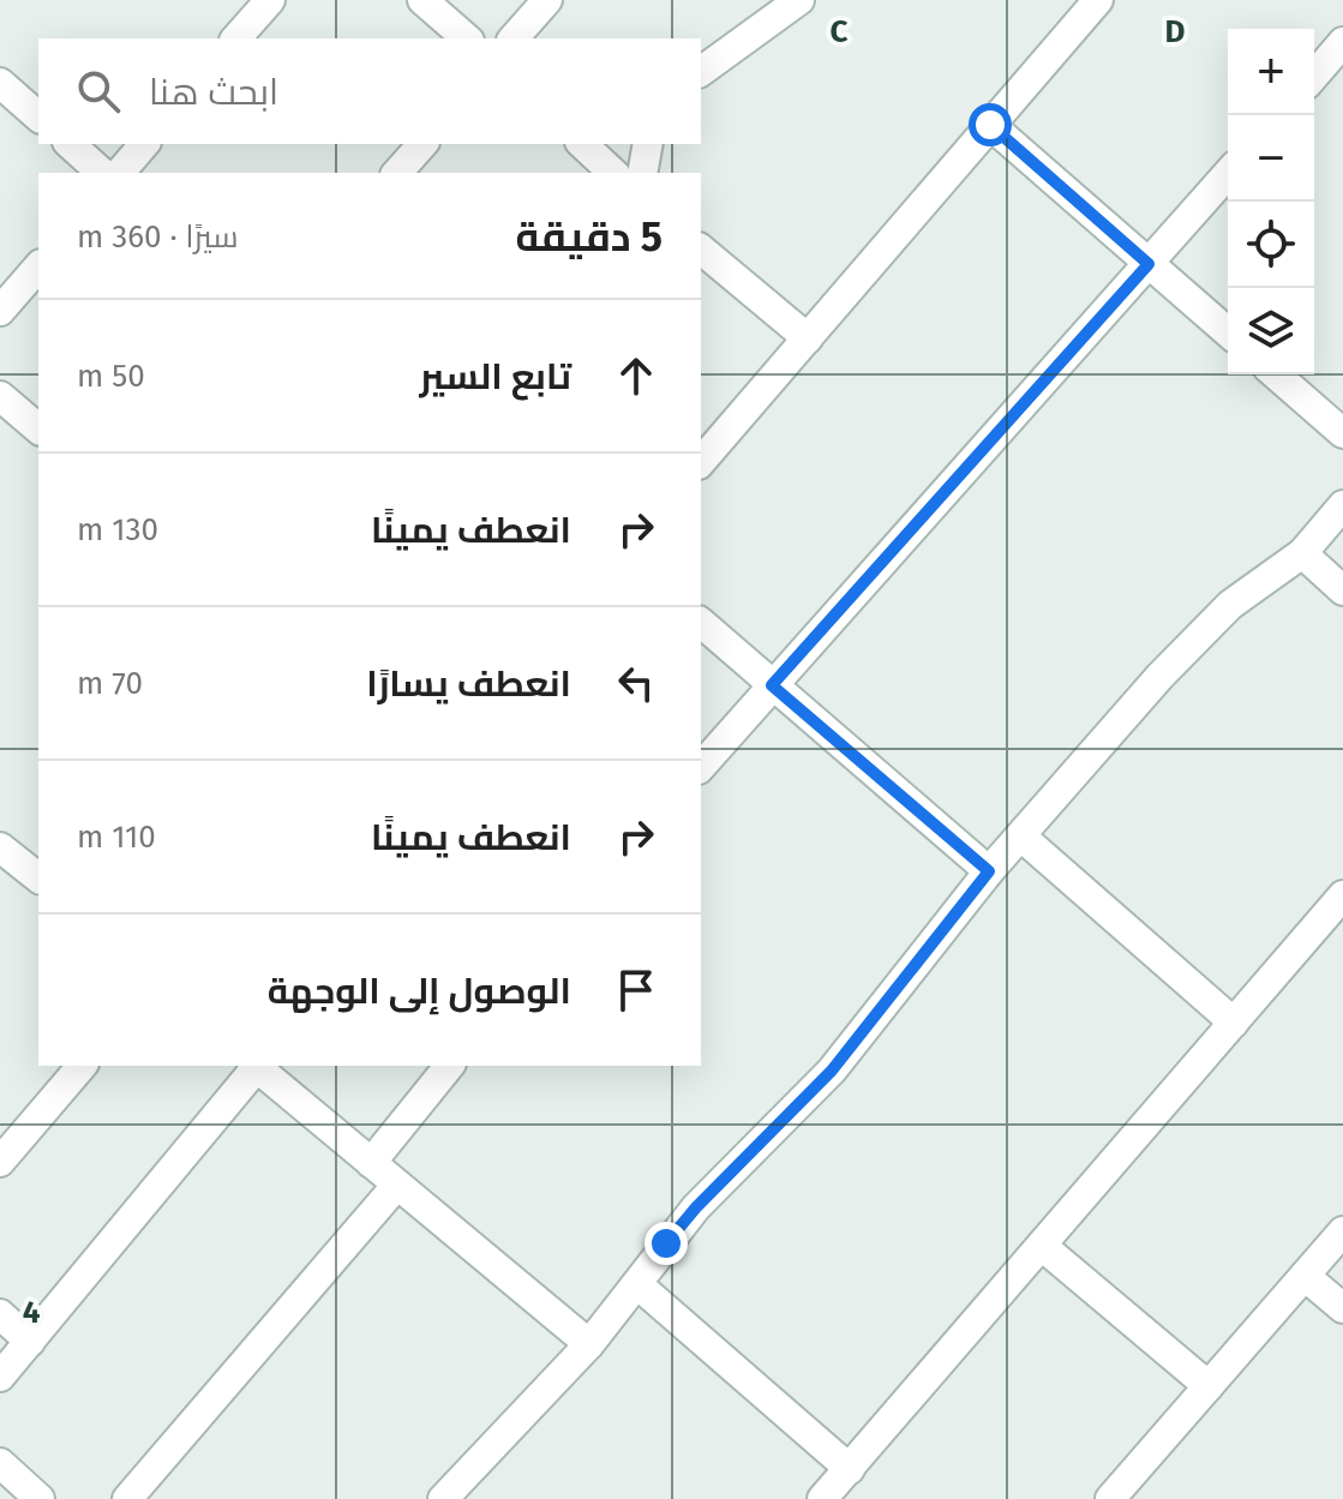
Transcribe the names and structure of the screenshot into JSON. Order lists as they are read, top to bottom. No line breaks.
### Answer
{"page":{"map_buttons":["+","−"],"search":"ابحث هنا","heading":["5 دقيقة","سيرًا · 360 m"],"list":[["تابع السير","50 m"],["انعطف يمينًا","130 m"],["انعطف يسارًا","70 m"],["انعطف يمينًا","110 m"],"الوصول إلى الوجهة"]},"grid":{"columns":["C","D"],"rows":["4"]}}
